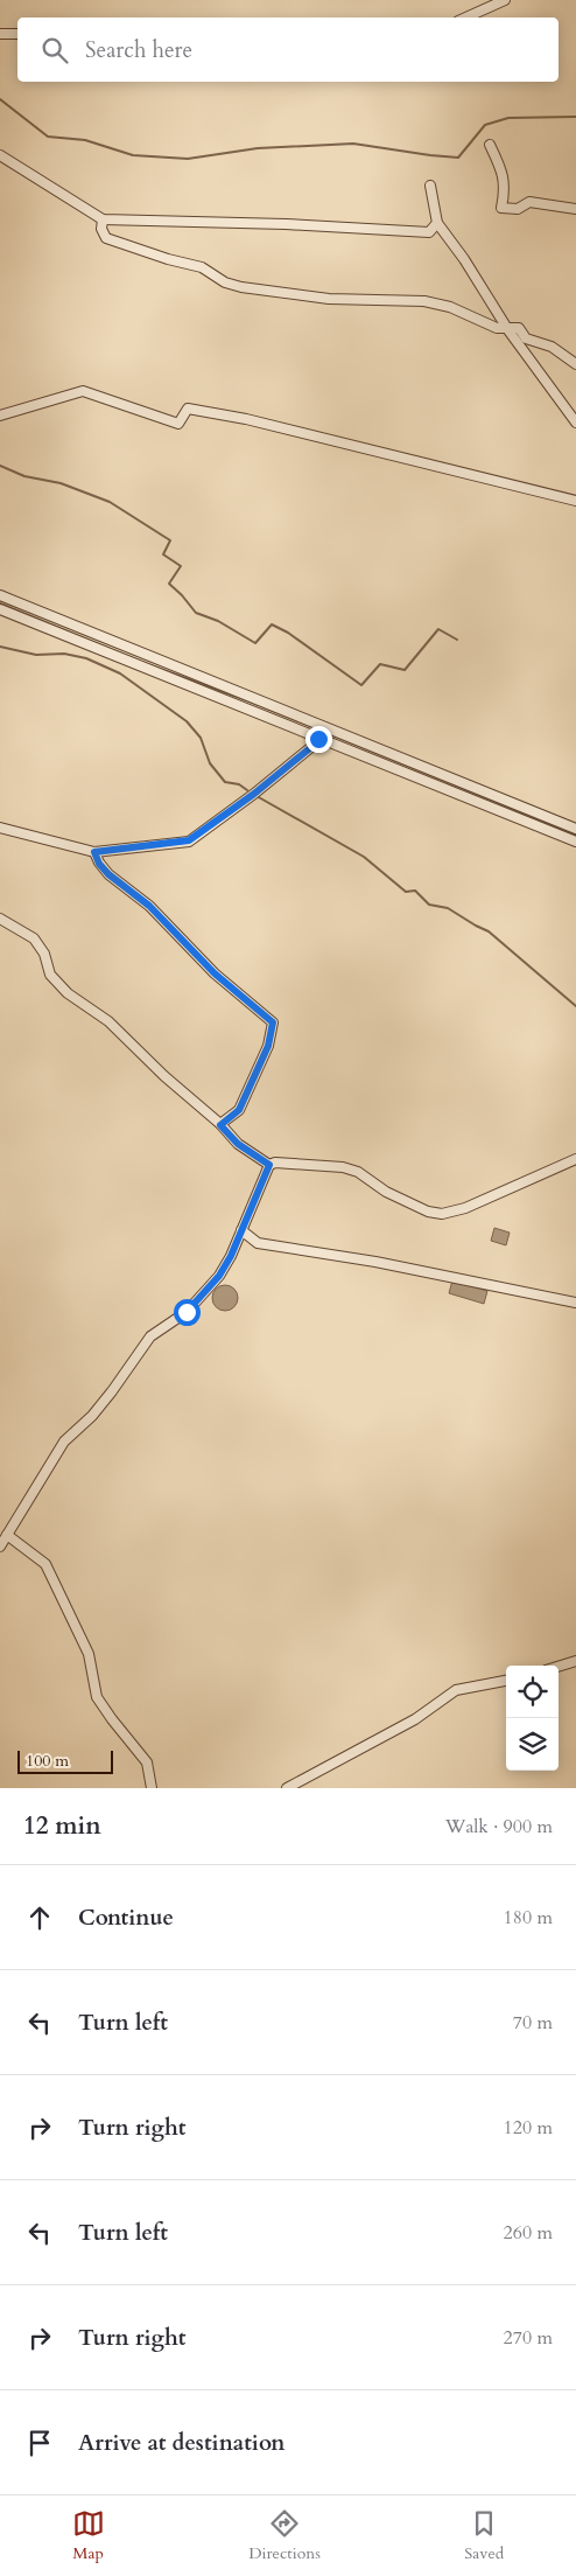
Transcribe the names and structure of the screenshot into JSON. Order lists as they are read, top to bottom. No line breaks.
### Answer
{"scale_bar":"100 m","page":{"search":"Search here","scale":"100 m","heading":["12 min","Walk · 900 m"],"list":[["Continue","180 m"],["Turn left","70 m"],["Turn right","120 m"],["Turn left","260 m"],["Turn right","270 m"],"Arrive at destination"],"nav":["Map","Directions","Saved"]}}
